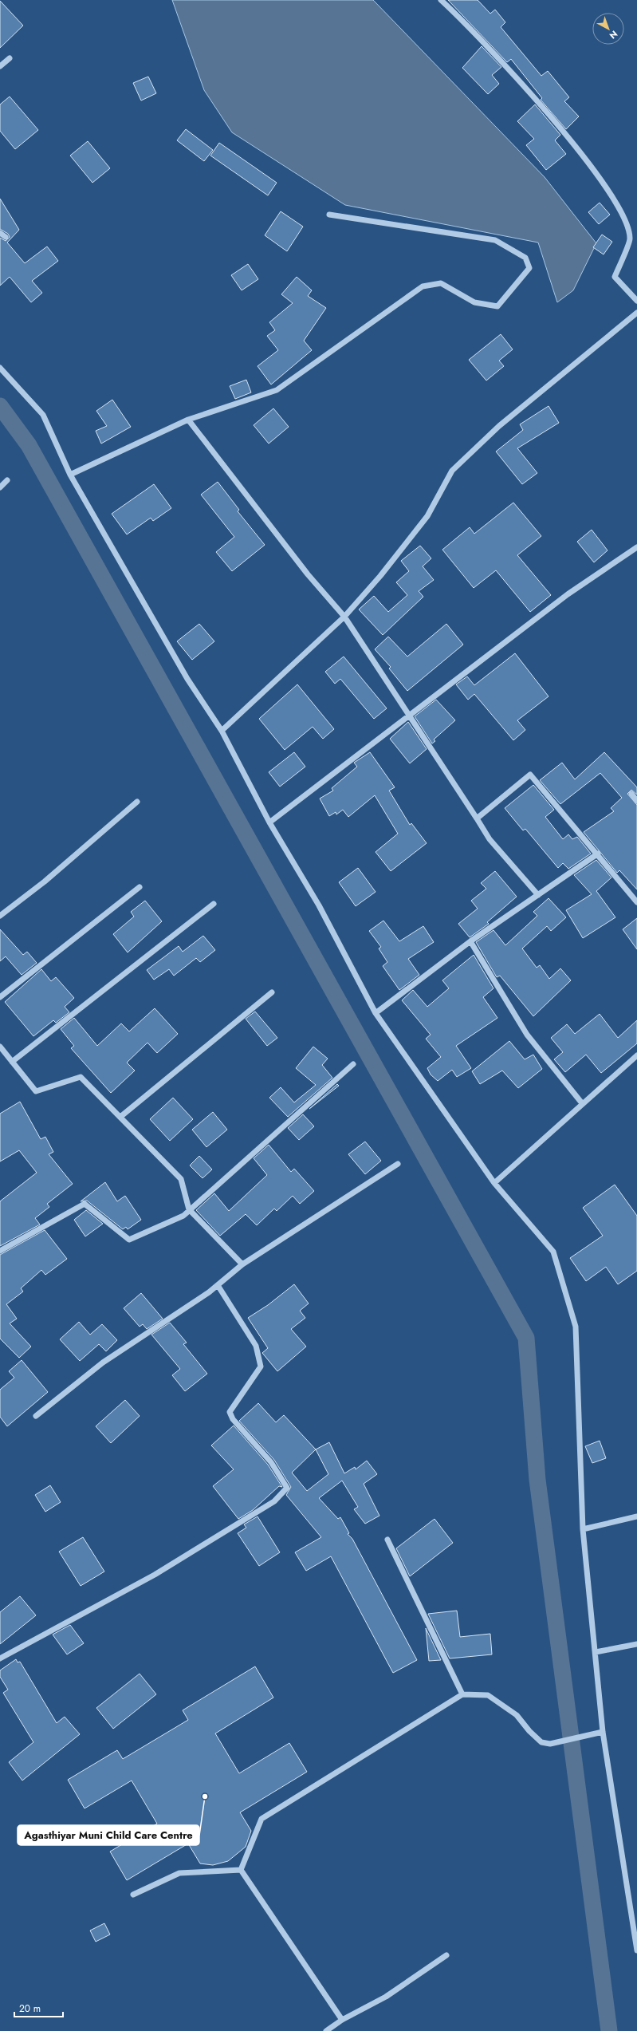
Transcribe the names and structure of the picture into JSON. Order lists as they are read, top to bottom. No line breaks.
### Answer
{"places":["Agasthiyar Muni Child Care Centre"],"scale_bar":"20 m","north":"bottom right"}
